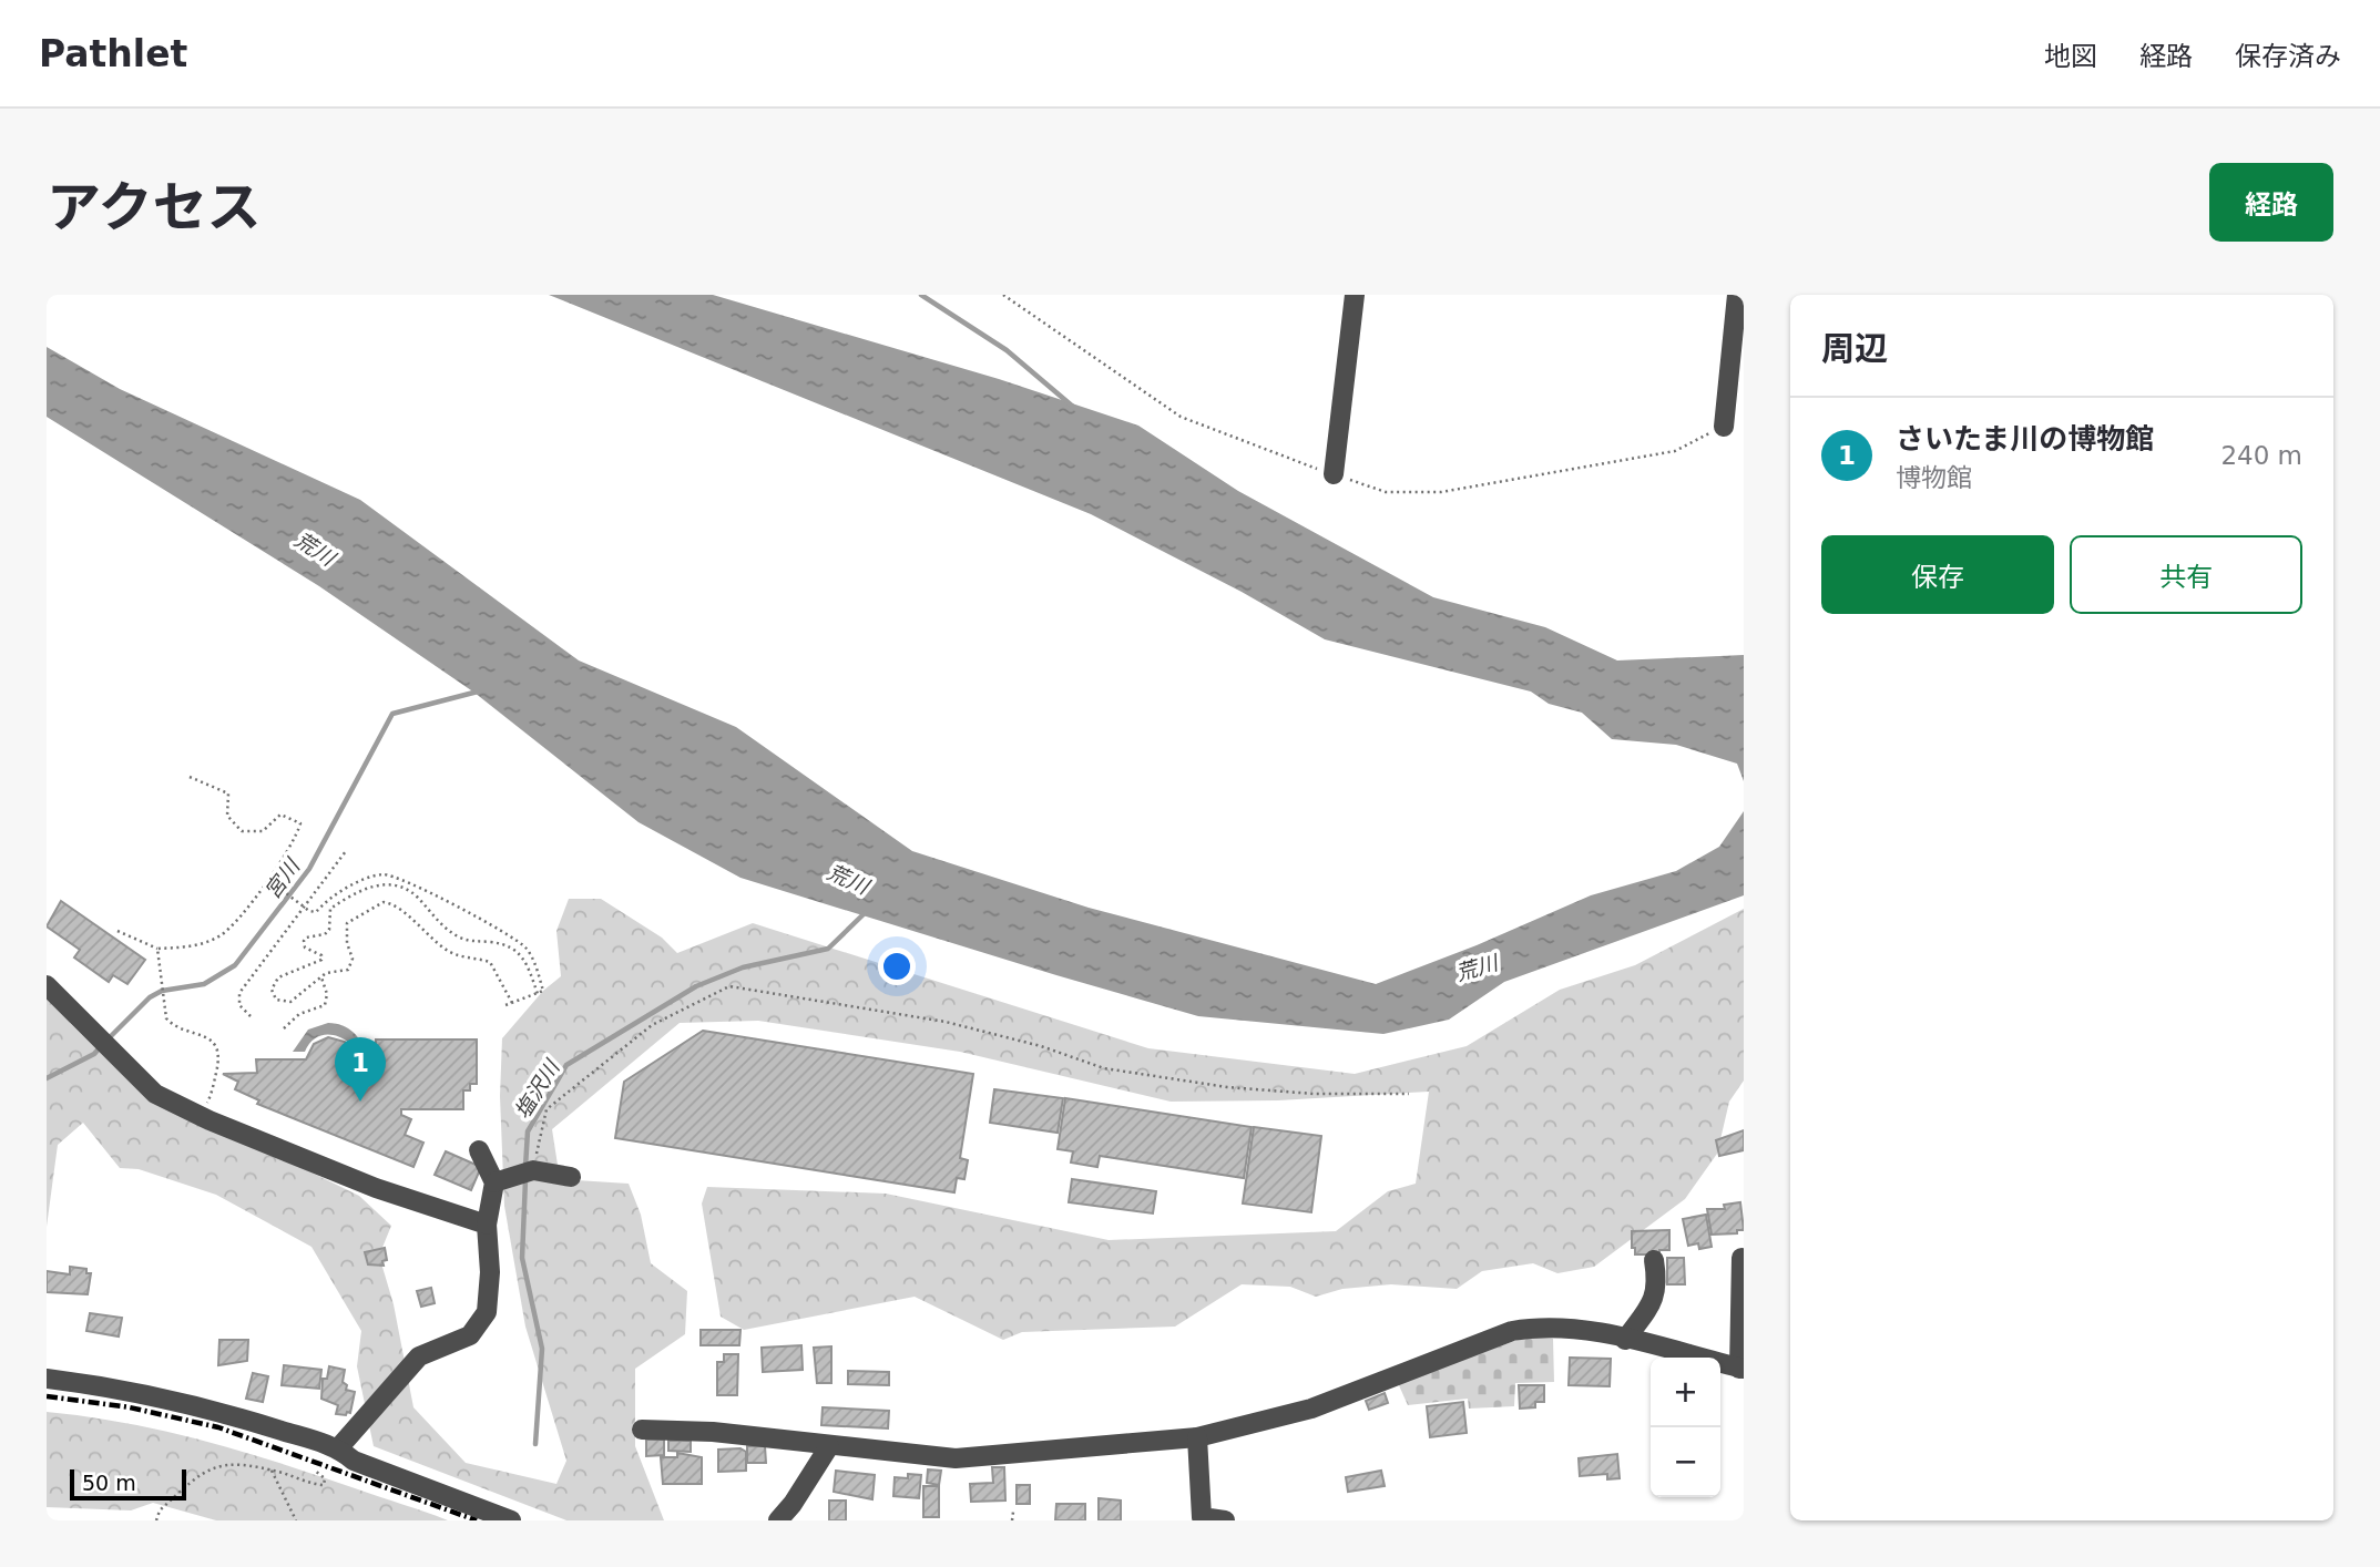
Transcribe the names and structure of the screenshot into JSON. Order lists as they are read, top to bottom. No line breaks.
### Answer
{"water":["荒川","宮川","塩沢川"],"scale_bar":"50 m","page":{"header":"Pathlet","nav":["地図","経路","保存済み"],"title":"アクセス","buttons":["経路",["保存","共有"]],"heading":"周辺","list":[{"mark":"1","name":"さいたま川の博物館","note":"博物館","value":"240 m"}],"pins":"1","map_buttons":["+","−"],"scale":"50 m"}}
